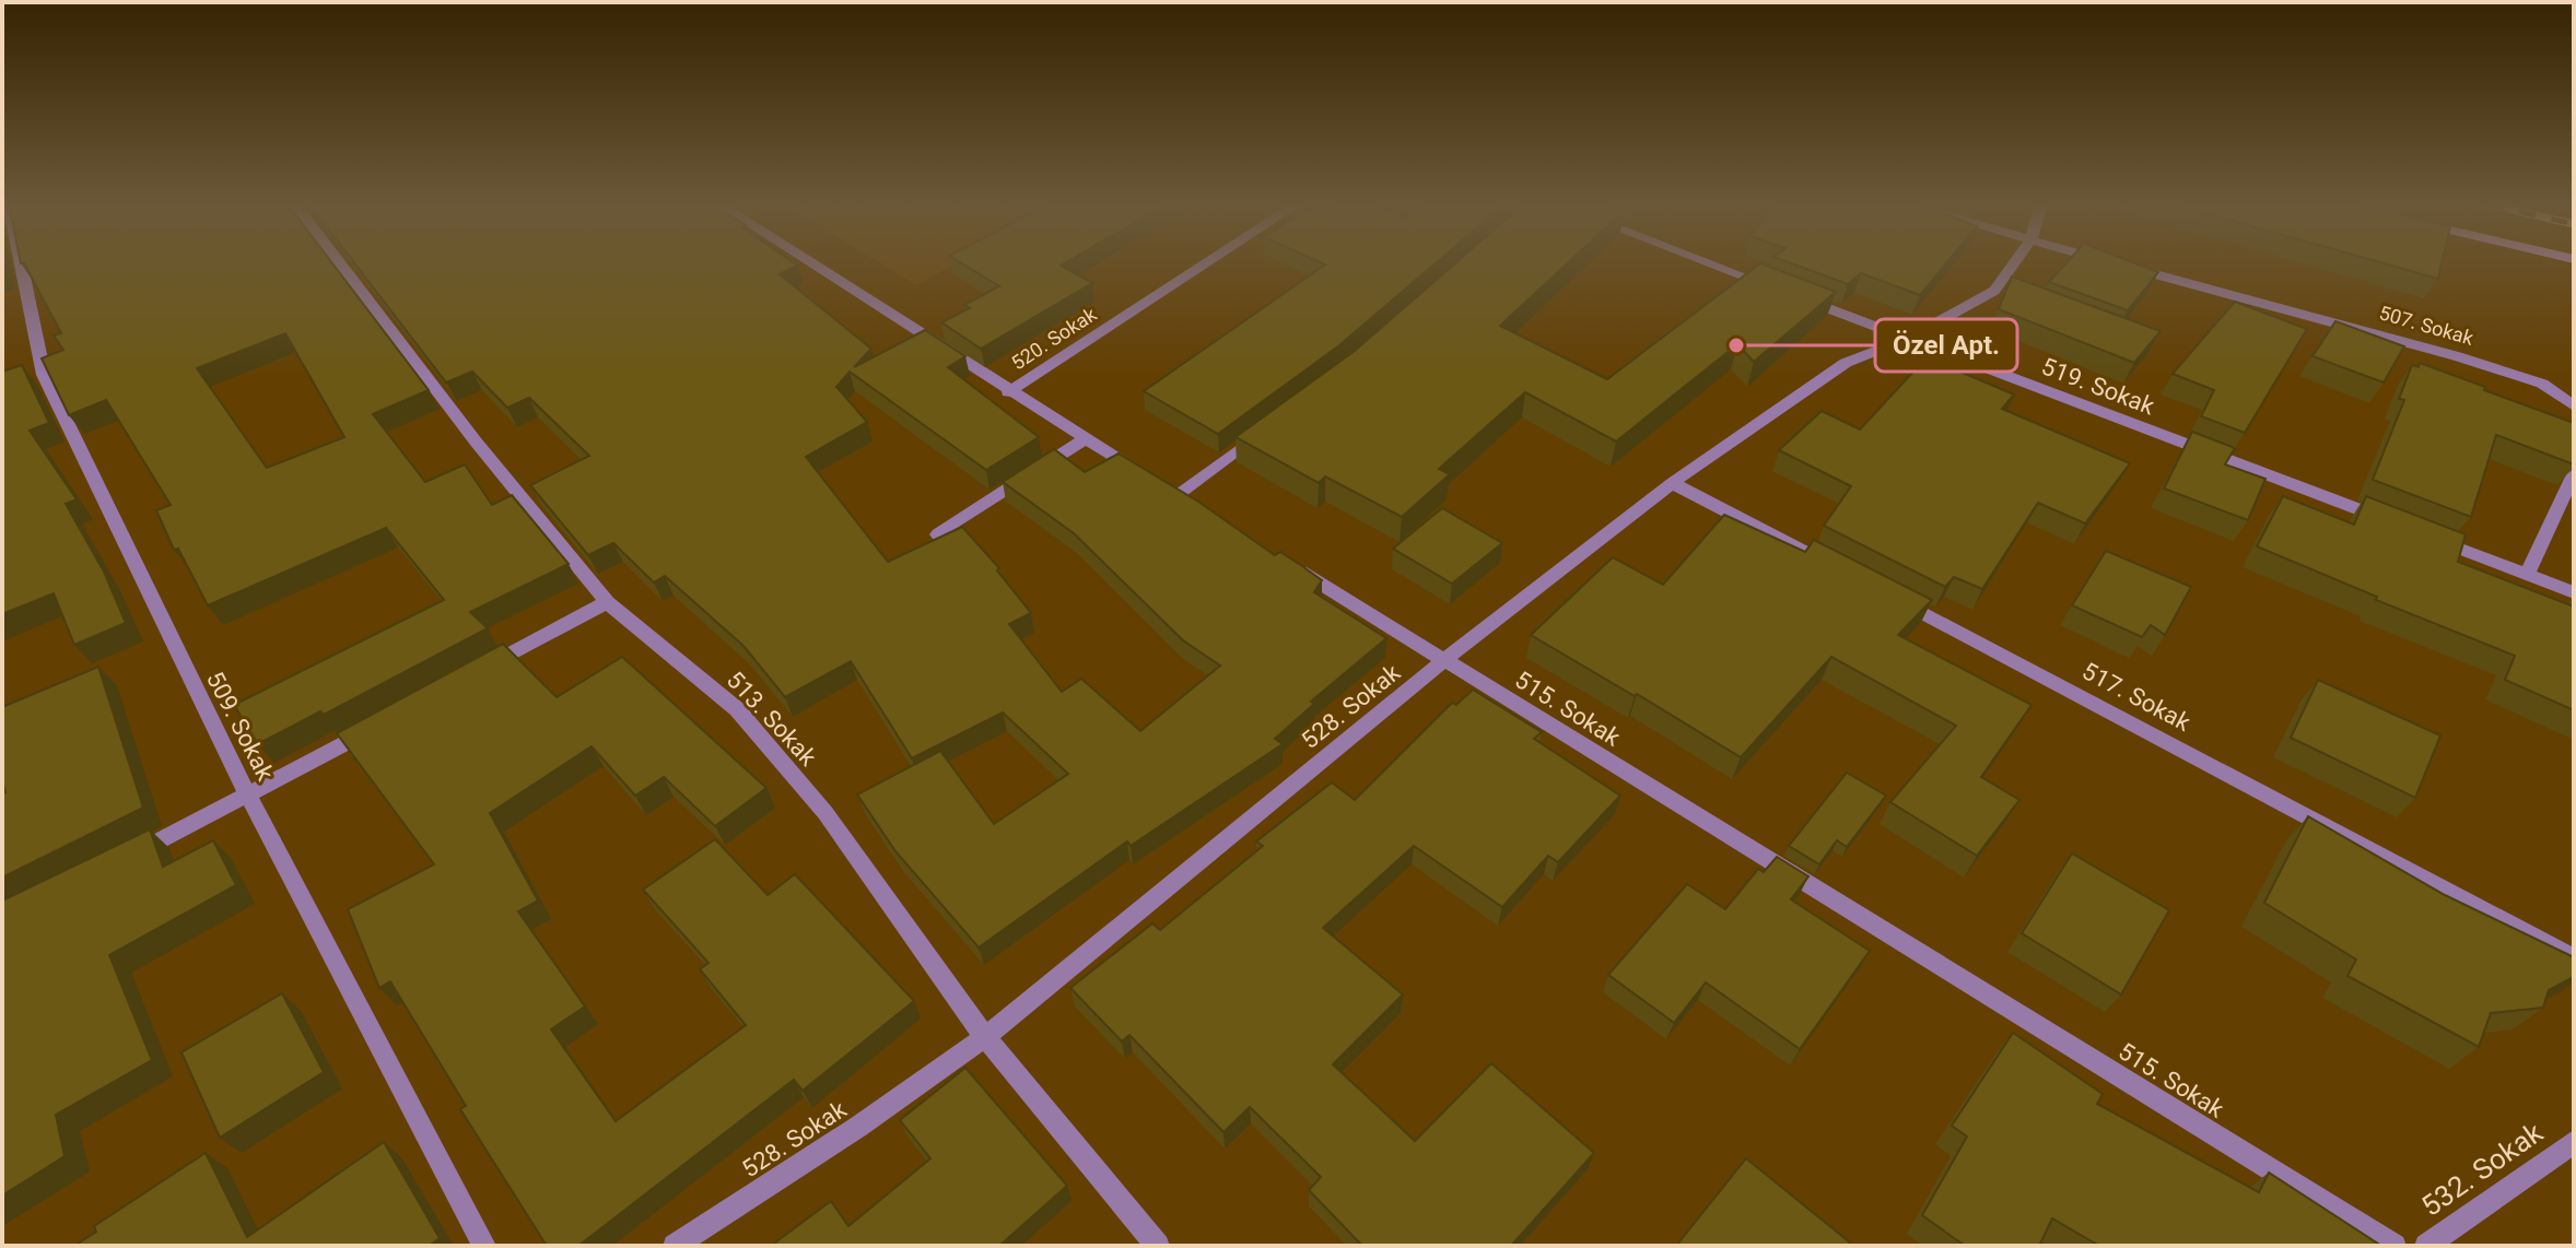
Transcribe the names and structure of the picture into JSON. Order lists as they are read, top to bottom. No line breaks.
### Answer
{"streets":{"street":["507. Sokak","520. Sokak","519. Sokak","517. Sokak","528. Sokak","515. Sokak","513. Sokak","509. Sokak","532. Sokak"]},"crossings":[["519. Sokak","528. Sokak"],["528. Sokak","515. Sokak"],["528. Sokak","513. Sokak"]],"places":["Özel Apt."]}
